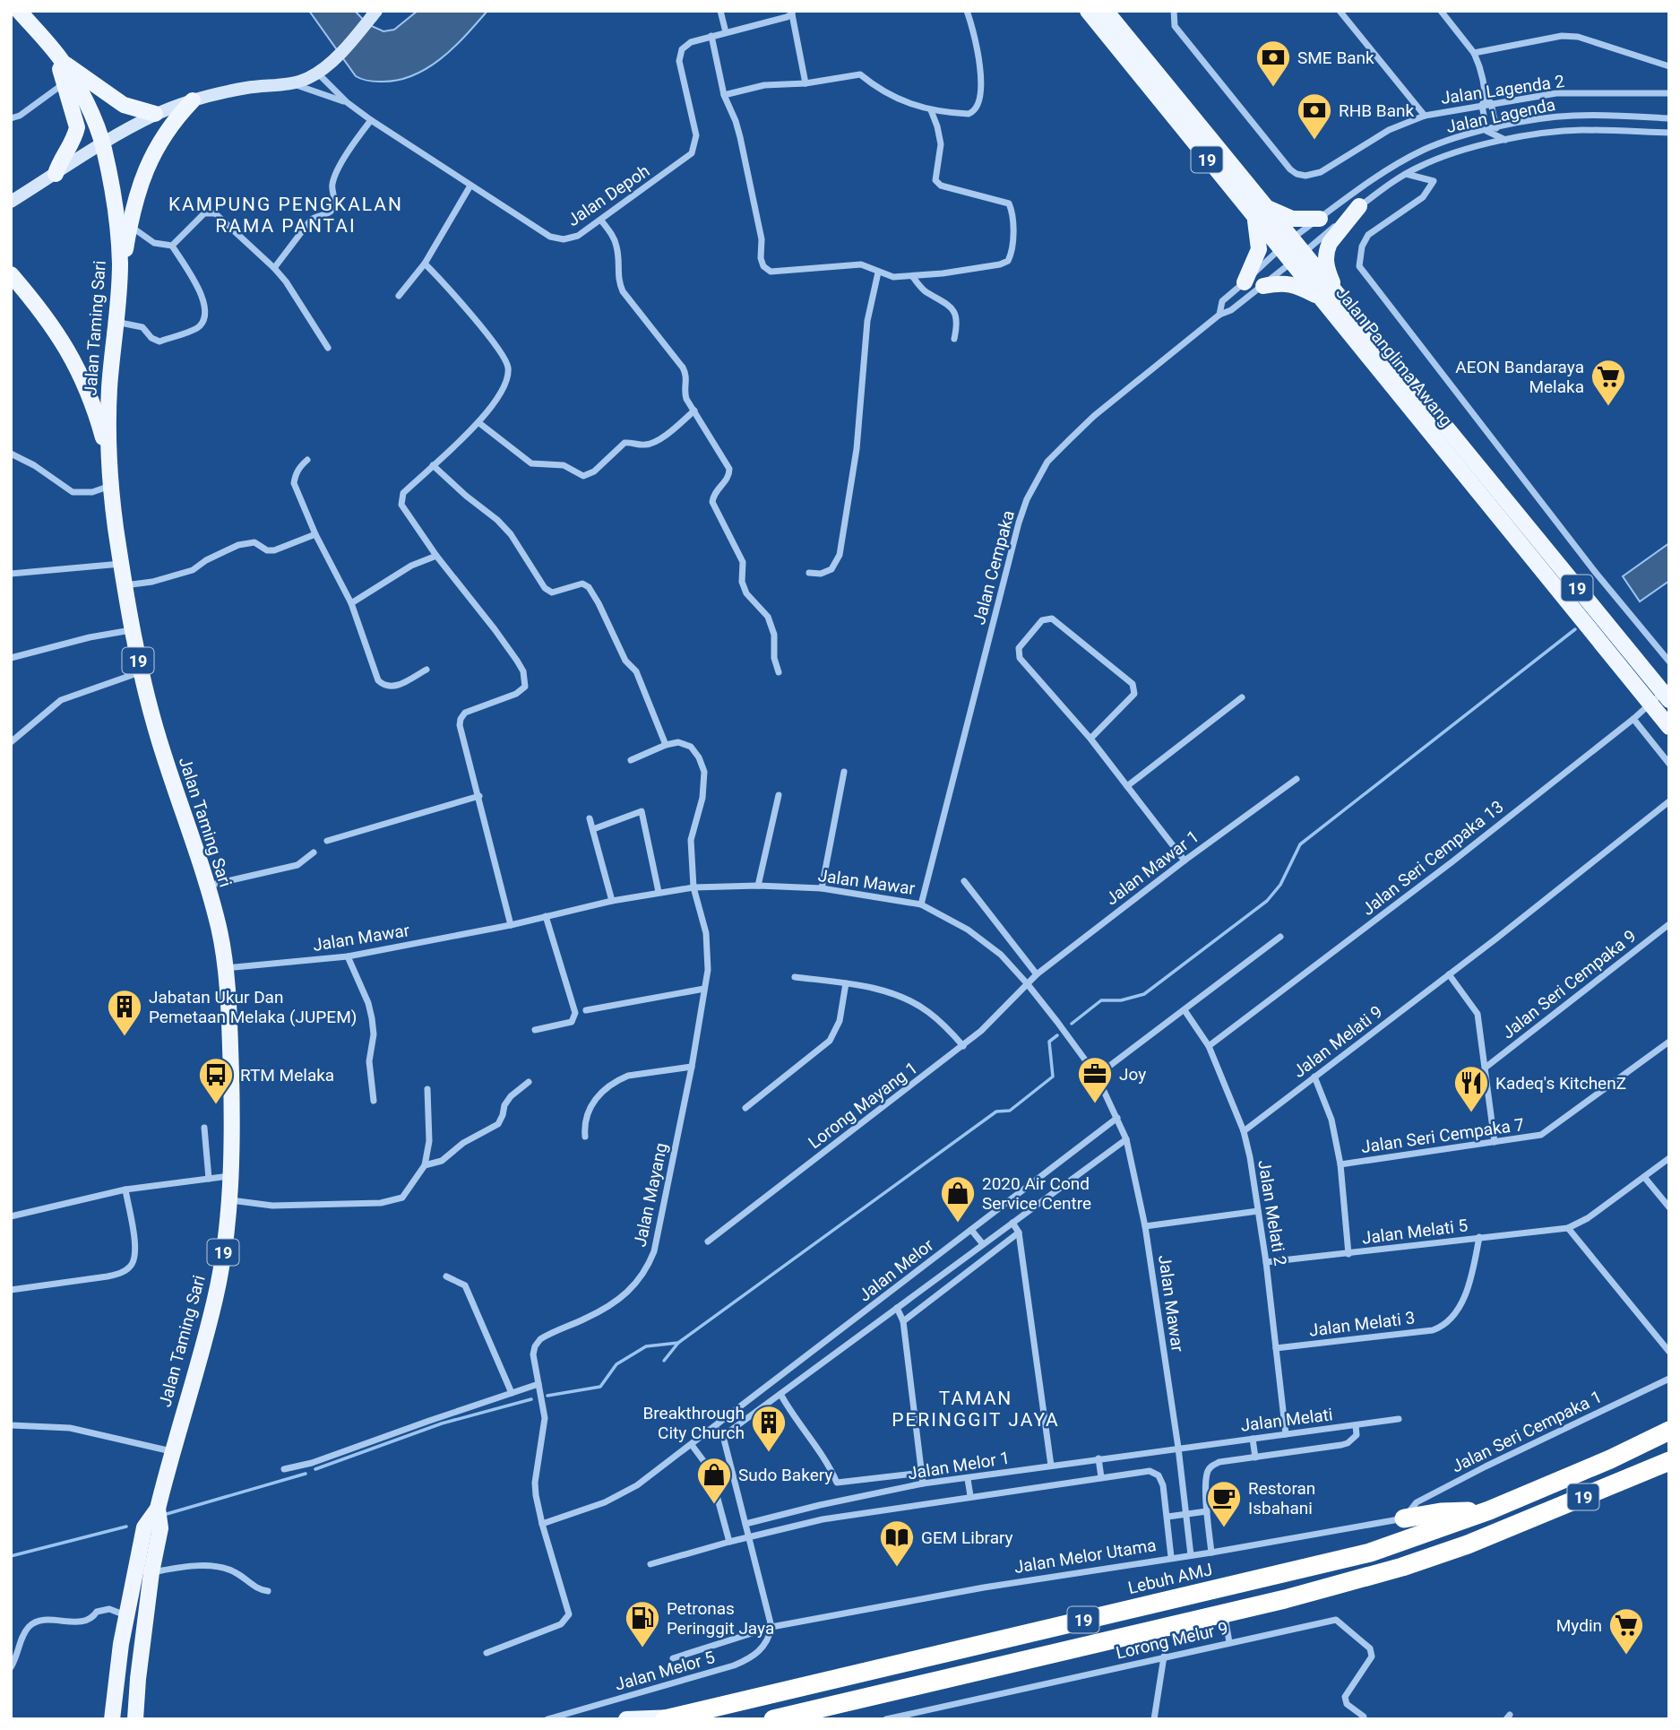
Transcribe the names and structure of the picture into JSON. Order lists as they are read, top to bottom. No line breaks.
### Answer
{"streets":{"highway":["19","Lebuh AMJ"],"main road":["Jalan Taming Sari","Jalan Panglima Awang"],"street":["Jalan Lagenda 2","Jalan Lagenda","Jalan Depoh","Jalan Cempaka","Jalan Seri Cempaka 13","Jalan Mawar 1","Jalan Mawar","Jalan Seri Cempaka 9","Jalan Melati 9","Lorong Mayang 1","Jalan Seri Cempaka 7","Jalan Mayang","Jalan Melati 2","Jalan Melati 5","Jalan Melor","Jalan Melati 3","Jalan Melati","Jalan Seri Cempaka 1","Jalan Melor 1","Jalan Melor Utama","Lorong Melur 9","Jalan Melor 5"]},"crossings":[["Jalan Lagenda","Jalan Panglima Awang"],["Jalan Lagenda","Jalan Cempaka"],["Jalan Taming Sari","Jalan Mawar"],["Jalan Panglima Awang","Jalan Cempaka"],["Jalan Panglima Awang","Jalan Seri Cempaka 13"],["Jalan Cempaka","Jalan Mawar"],["Jalan Seri Cempaka 13","Jalan Melati 2"],["Jalan Mawar 1","Jalan Mawar"],["Jalan Mawar 1","Lorong Mayang 1"],["Jalan Mawar","Lorong Mayang 1"],["Jalan Mawar","Jalan Mayang"],["Jalan Mawar","Jalan Melor"],["Jalan Mawar","Jalan Melati"],["Jalan Mawar","Jalan Melor 1"],["Jalan Mawar","Jalan Melor Utama"],["Jalan Melati 9","Jalan Melati 2"],["Jalan Mayang","Jalan Melor"],["Jalan Melati 2","Jalan Melati 5"],["Jalan Melati 2","Jalan Melati 3"],["Jalan Melati 2","Jalan Melati"],["Jalan Melati 5","Jalan Melati 3"],["Jalan Melati","Jalan Melor 1"],["Jalan Seri Cempaka 1","Jalan Melor Utama"],["Jalan Melor Utama","Jalan Melor 5"]],"districts":["KAMPUNG PENGKALAN RAMA PANTAI","TAMAN PERINGGIT JAYA"],"places":{"bank":["SME Bank","RHB Bank"],"supermarket":["AEON Bandaraya Melaka","Mydin"],"building":["Jabatan Ukur Dan Pemetaan Melaka (JUPEM)","Breakthrough City Church"],"office":["Joy"],"bus stop":["RTM Melaka"],"restaurant":["Kadeq's KitchenZ"],"shop":["2020 Air Cond Service Centre","Sudo Bakery"],"cafe":["Restoran Isbahani"],"library":["GEM Library"],"fuel station":["Petronas Peringgit Jaya"]}}
